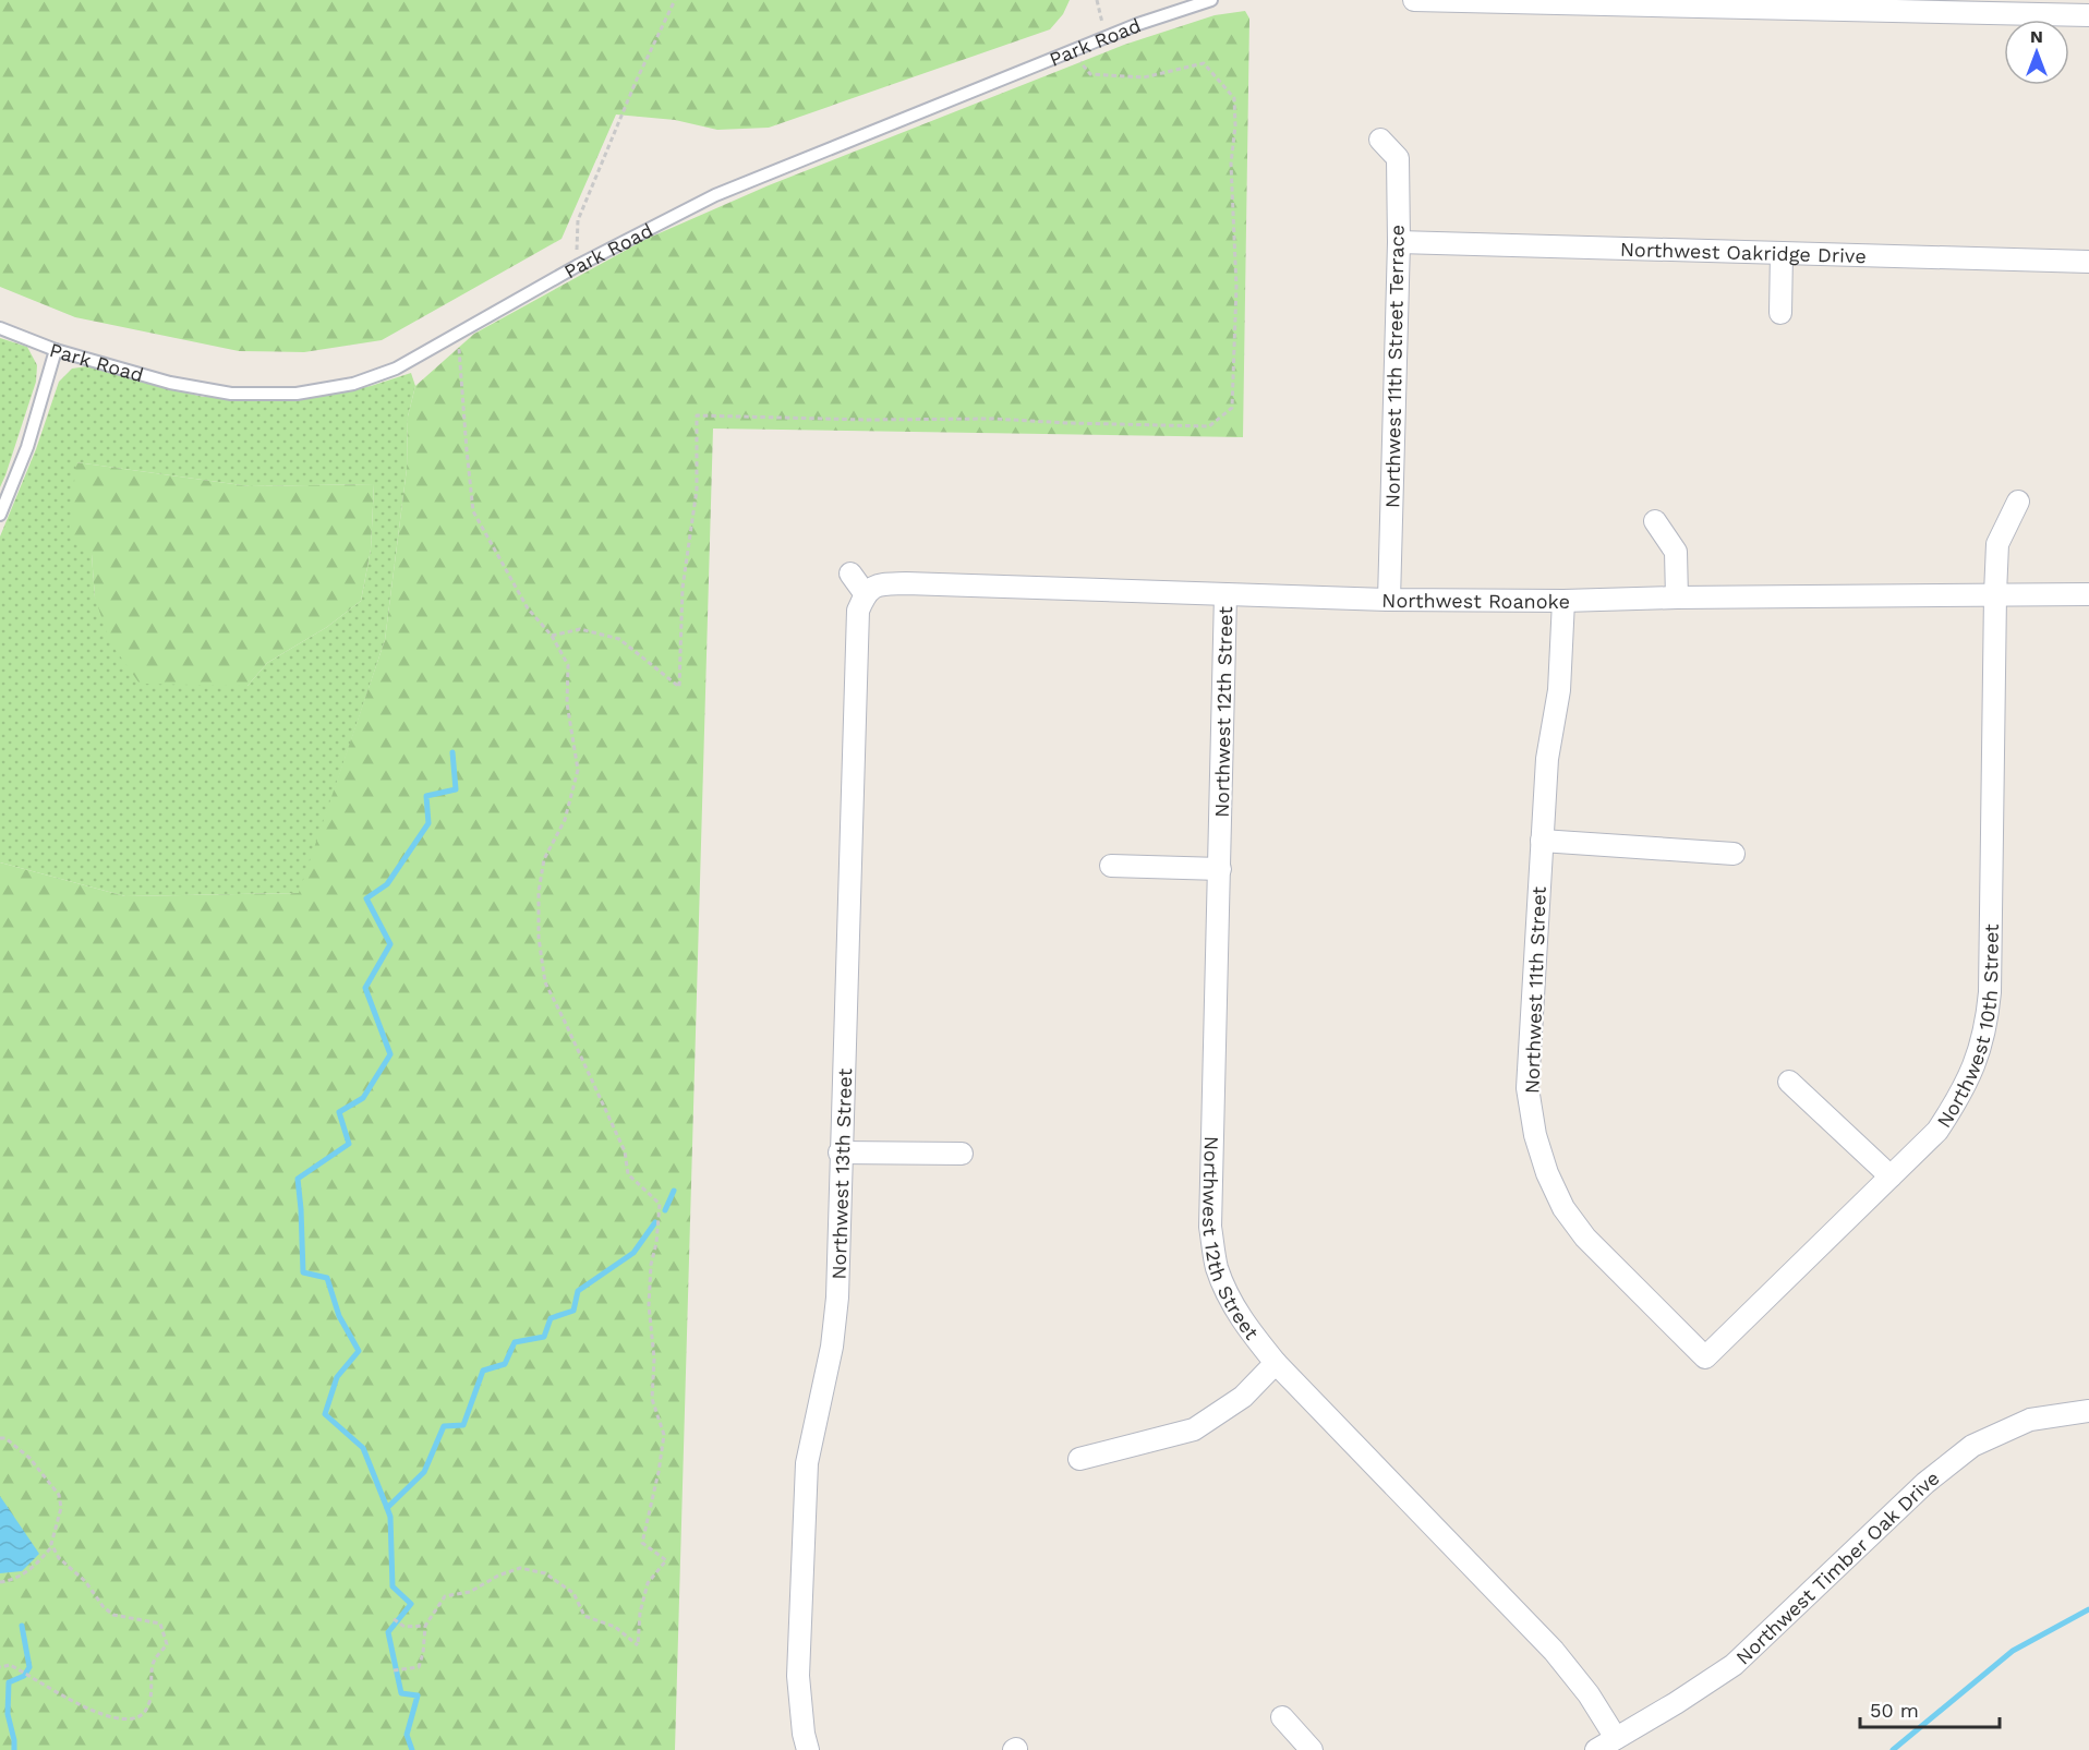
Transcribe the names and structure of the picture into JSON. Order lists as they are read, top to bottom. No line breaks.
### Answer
{"streets":{"street":["Northwest Oakridge Drive","Northwest 11th Street Terrace","Northwest Roanoke","Northwest 12th Street","Northwest 11th Street","Northwest 10th Street","Northwest 13th Street","Northwest Timber Oak Drive"],"lane":["Park Road"]},"crossings":[["Northwest Oakridge Drive","Northwest 11th Street Terrace"],["Northwest 11th Street Terrace","Northwest Roanoke"],["Northwest Roanoke","Northwest 12th Street"],["Northwest Roanoke","Northwest 11th Street"],["Northwest Roanoke","Northwest 10th Street"],["Northwest Roanoke","Northwest 13th Street"],["Northwest 12th Street","Northwest Timber Oak Drive"],["Northwest 11th Street","Northwest 10th Street"]],"scale_bar":"50 m","north":"top"}
